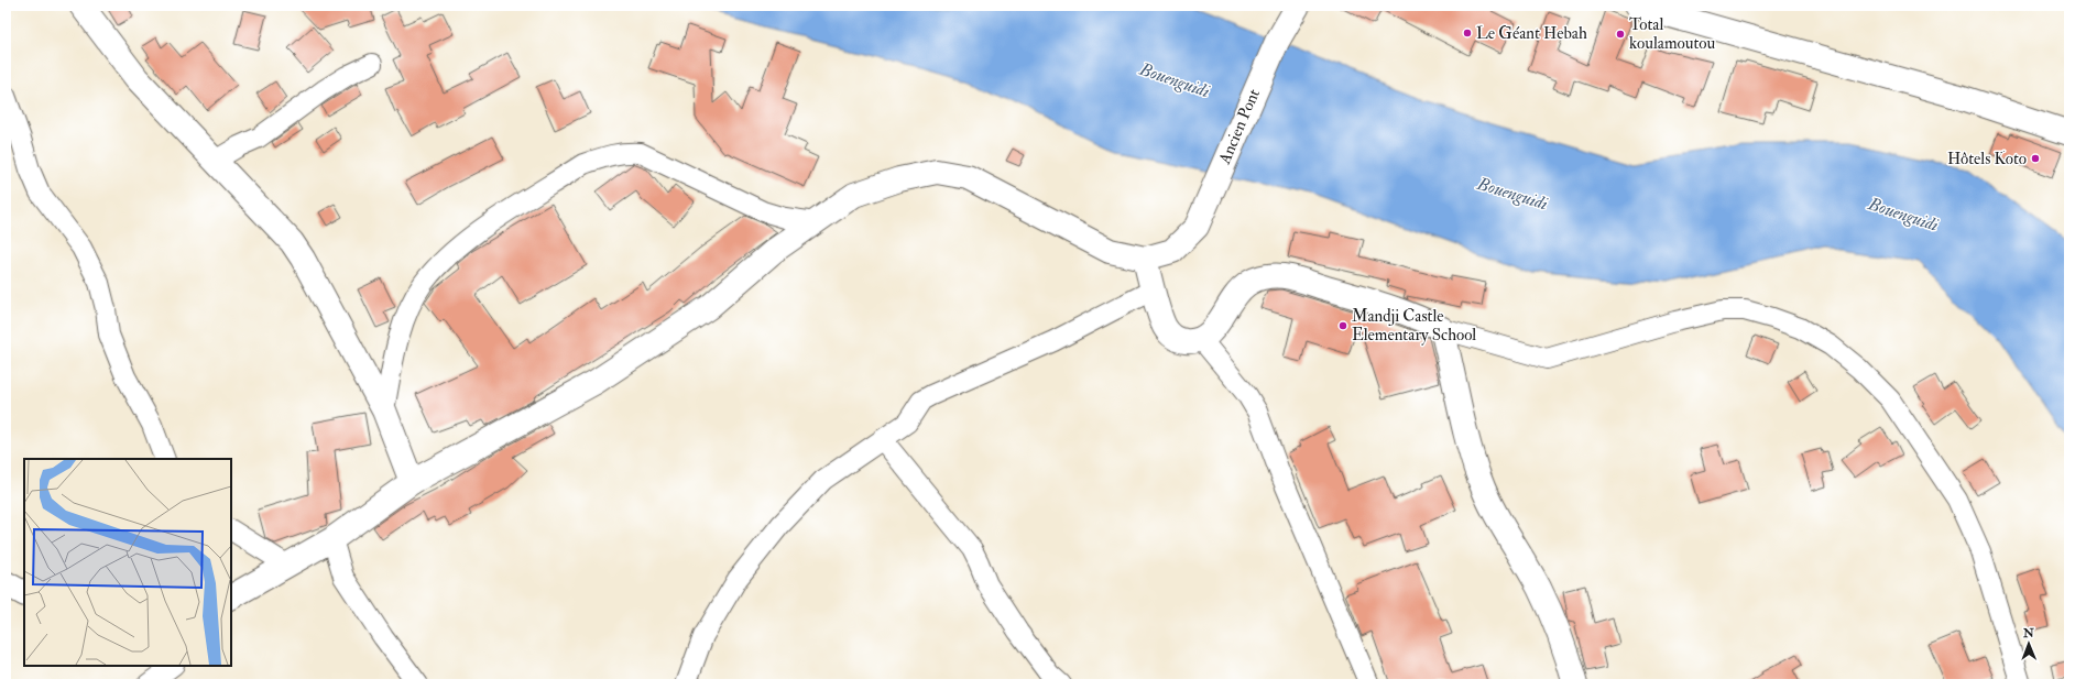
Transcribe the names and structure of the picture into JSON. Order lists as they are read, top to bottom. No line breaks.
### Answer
{"streets":{"main road":["Ancien Pont"]},"water":["Bouenguidi"],"places":["Le Géant Hebah","Total koulamoutou","Hôtels Koto","Mandji Castle Elementary School"],"north":"top"}
